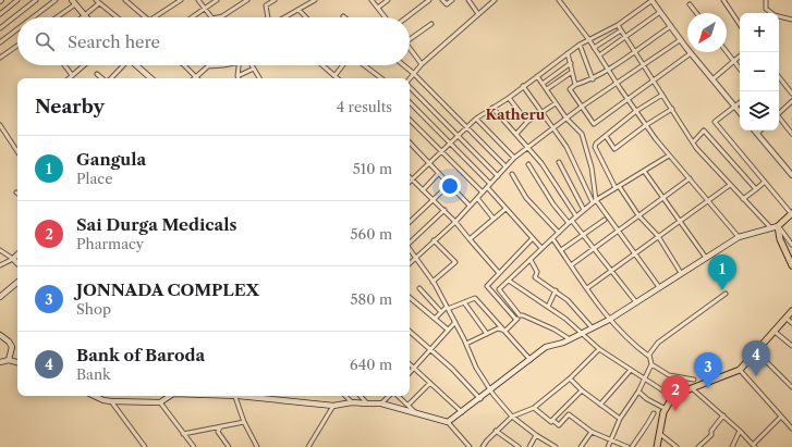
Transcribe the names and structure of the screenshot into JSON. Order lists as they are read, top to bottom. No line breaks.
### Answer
{"districts":["Katheru"],"north":"bottom left","page":{"map_buttons":["+","−"],"search":"Search here","heading":["Nearby","4 results"],"list":[{"mark":"1","name":"Gangula","note":"Place","value":"510 m"},{"mark":"2","name":"Sai Durga Medicals","note":"Pharmacy","value":"560 m"},{"mark":"3","name":"JONNADA COMPLEX","note":"Shop","value":"580 m"},{"mark":"4","name":"Bank of Baroda","note":"Bank","value":"640 m"}],"pins":["1","4","3","2"]}}
